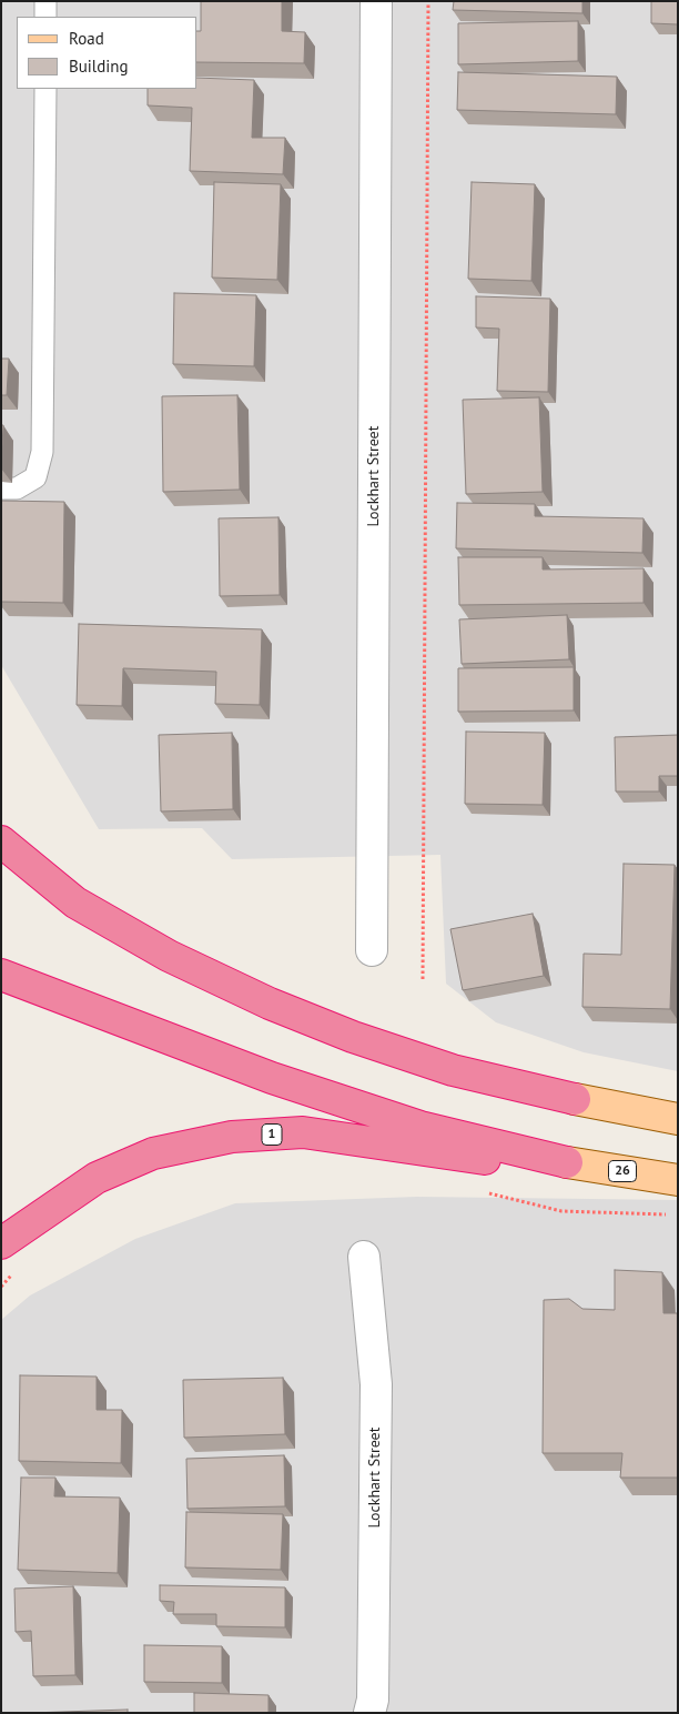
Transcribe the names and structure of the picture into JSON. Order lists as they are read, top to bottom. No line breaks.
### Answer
{"streets":{"highway":["1"],"main road":["26"],"street":["Lockhart Street"]},"crossings":[["1","26"]],"legend":["Road","Building"]}
